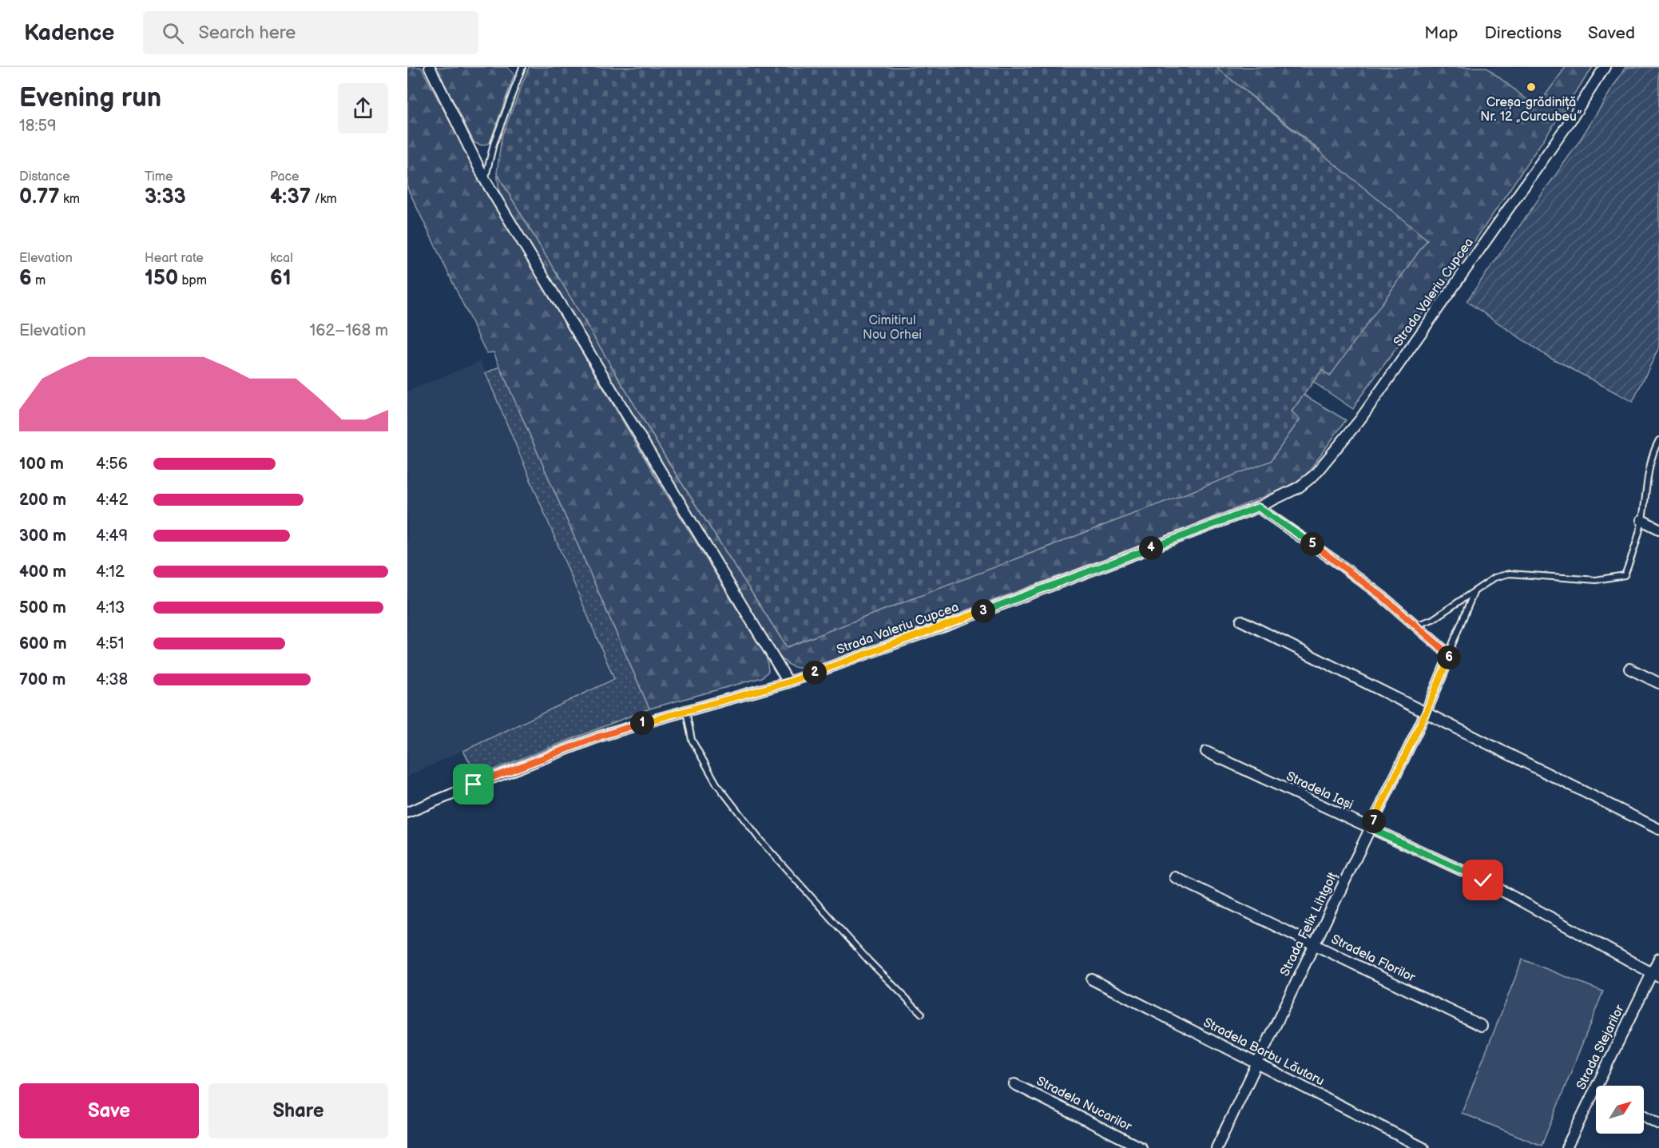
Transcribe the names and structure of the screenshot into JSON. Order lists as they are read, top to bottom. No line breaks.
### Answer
{"streets":{"street":["Strada Valeriu Cupcea","Stradela Iași","Strada Felix Lihtgolţ","Stradela Florilor","Strada Stejarilor","Stradela Barbu Lăutaru","Stradela Nucarilor"]},"crossings":[["Stradela Iași","Strada Felix Lihtgolţ"],["Stradela Iași","Strada Stejarilor"],["Strada Felix Lihtgolţ","Stradela Florilor"],["Strada Felix Lihtgolţ","Stradela Barbu Lăutaru"]],"parks":["Cimitirul Nou Orhei"],"places":["Creșa-grădiniță Nr. 12 „Curcubeu”"],"north":"top right","page":{"header":"Kadence","search":"Search here","nav":["Map","Directions","Saved"],"heading":["Evening run","18:59"],"stats":[["Distance","0.77 km"],["Time","3:33"],["Pace","4:37 /km"],["Elevation","6 m"],["Heart rate","150 bpm"],["kcal","61"]],"chart":["Elevation","162–168 m"],"list":[{"name":"100 m","note":"4:56"},{"name":"200 m","note":"4:42"},{"name":"300 m","note":"4:49"},{"name":"400 m","note":"4:12"},{"name":"500 m","note":"4:13"},{"name":"600 m","note":"4:51"},{"name":"700 m","note":"4:38"}],"pins":["5","4","3","6","2","1","7"],"buttons":["Save","Share"]}}
